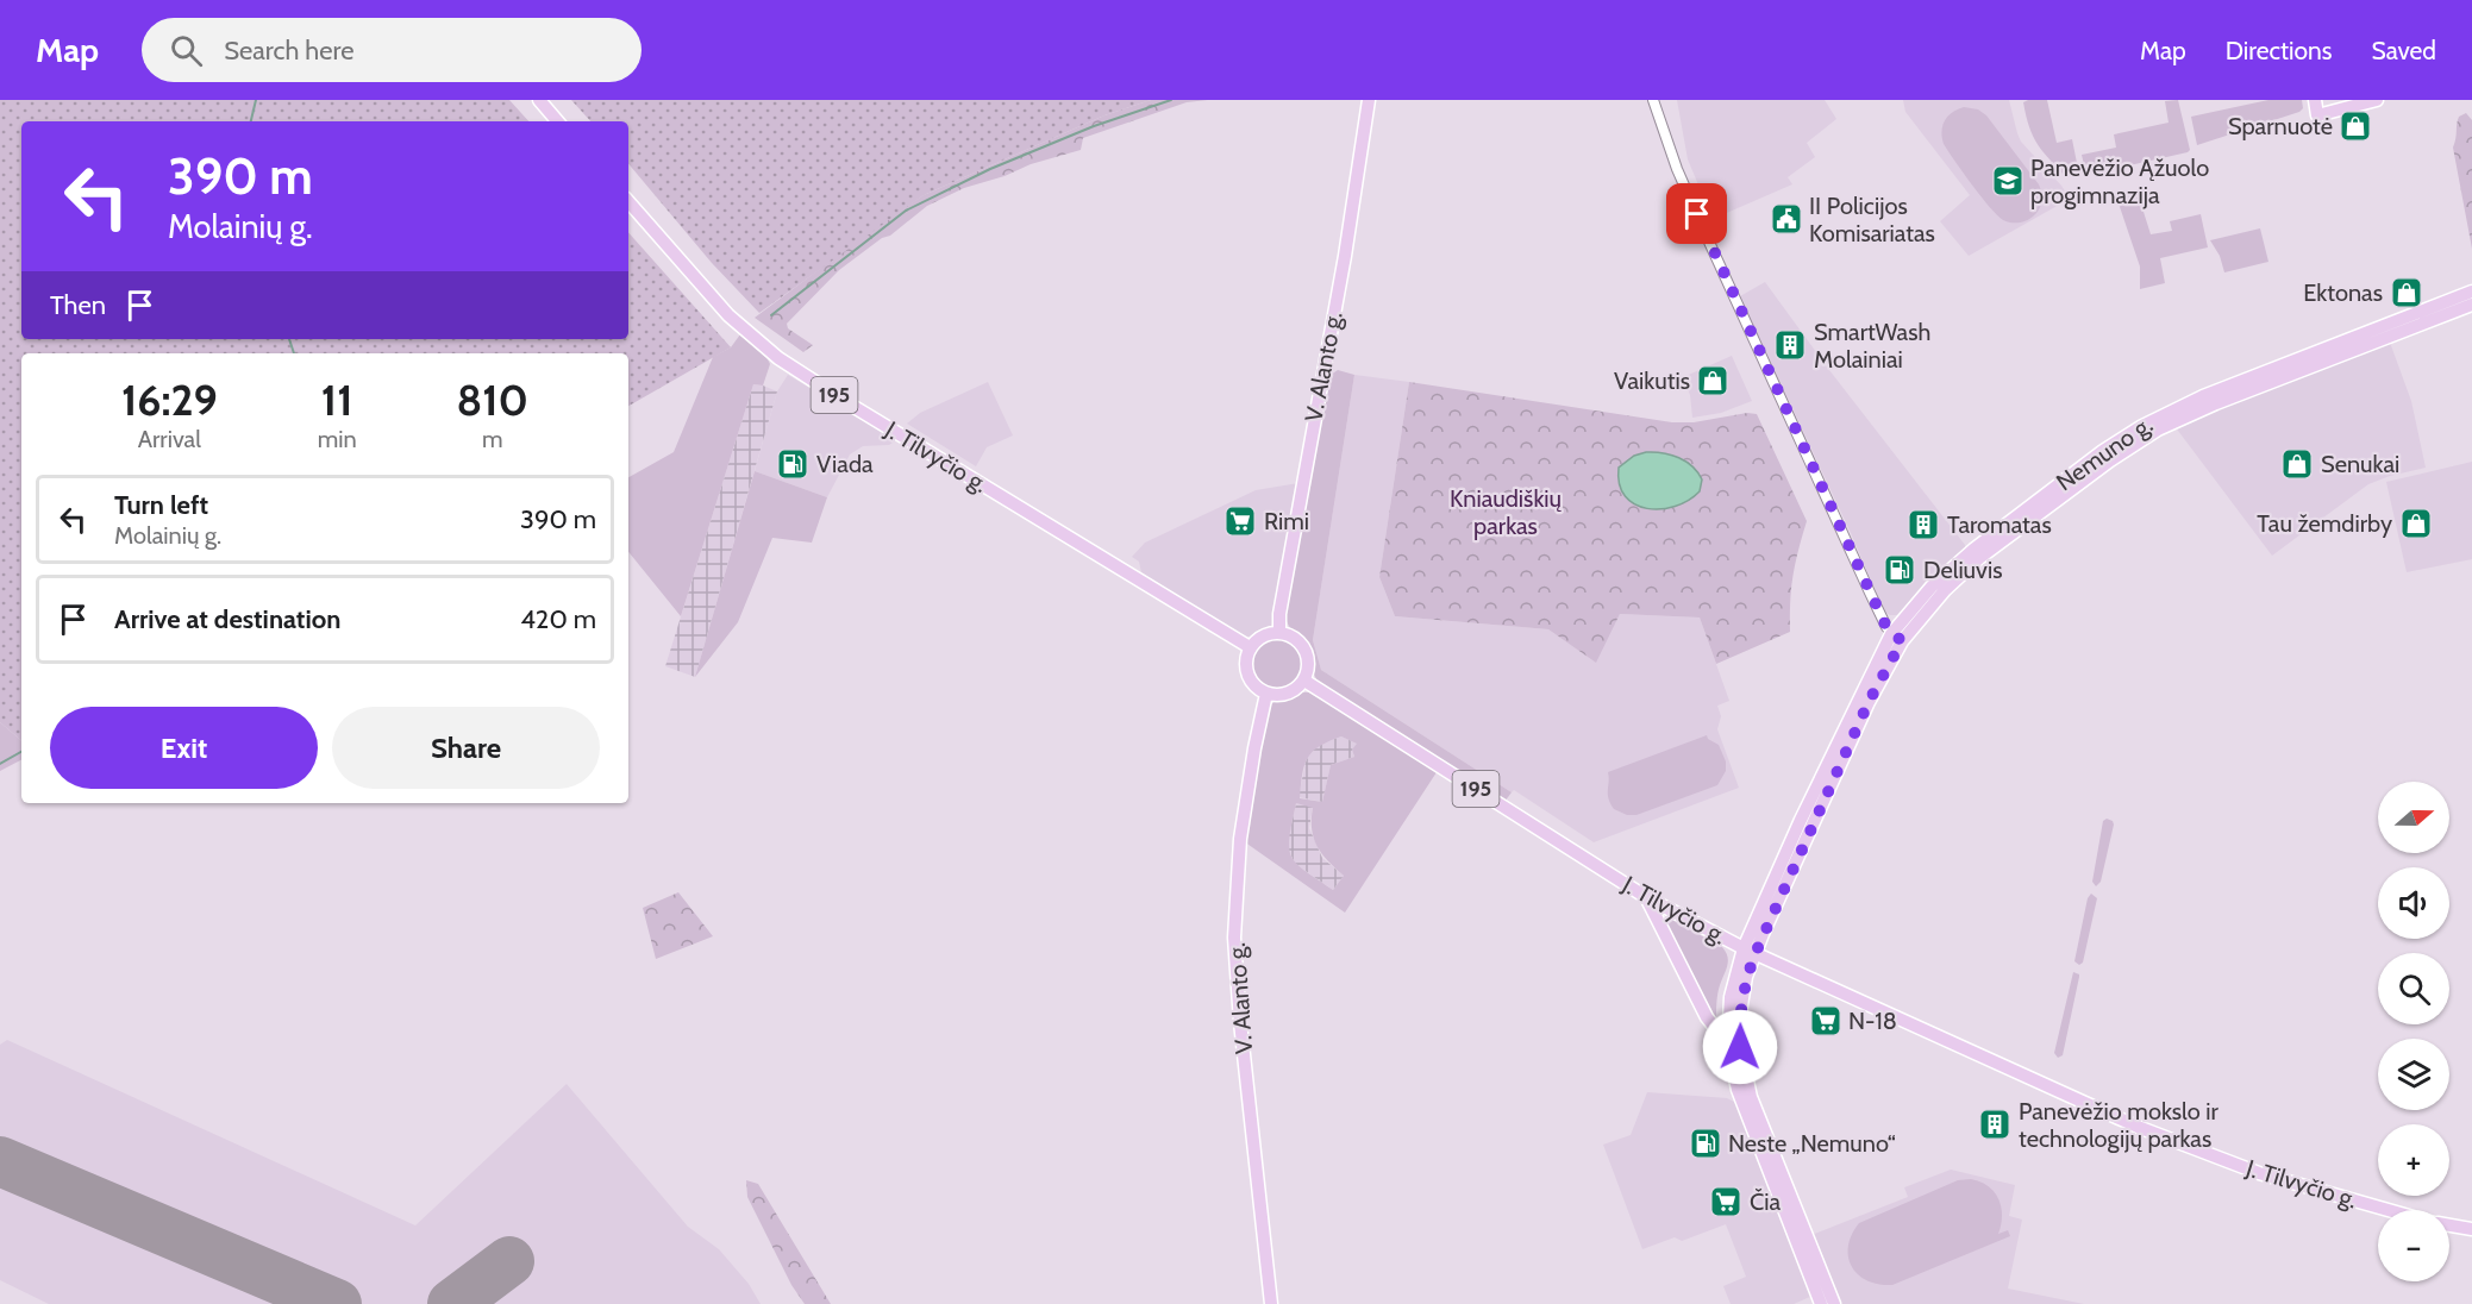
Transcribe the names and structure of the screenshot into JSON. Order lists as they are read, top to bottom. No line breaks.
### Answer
{"streets":{"main road":["V. Alanto g.","195","Nemuno g.","J. Tilvyčio g."]},"crossings":[["V. Alanto g.","J. Tilvyčio g."],["Nemuno g.","J. Tilvyčio g."]],"parks":["Kniaudiškių parkas"],"places":{"shop":["Sparnuotė","Ektonas","Vaikutis","Senukai","Tau žemdirby"],"school or university":["Panevėžio Ąžuolo progimnazija"],"public building":["II Policijos Komisariatas"],"building":["SmartWash Molainiai","Taromatas","Panevėžio mokslo ir technologijų parkas"],"fuel station":["Viada","Deliuvis","Neste „Nemuno“"],"supermarket":["Rimi","N-18","Čia"]},"north":"right","page":{"header":"Map","search":"Search here","nav":["Map","Directions","Saved"],"turn":["390 m","Molainių g."],"then":"Then","eta":["16:29","Arrival","11","min","810","m"],"list":[{"name":"Turn left","note":"Molainių g.","value":"390 m"},{"name":"Arrive at destination","value":"420 m"}],"buttons":["Exit","Share"],"map_buttons":["+","−"]}}
